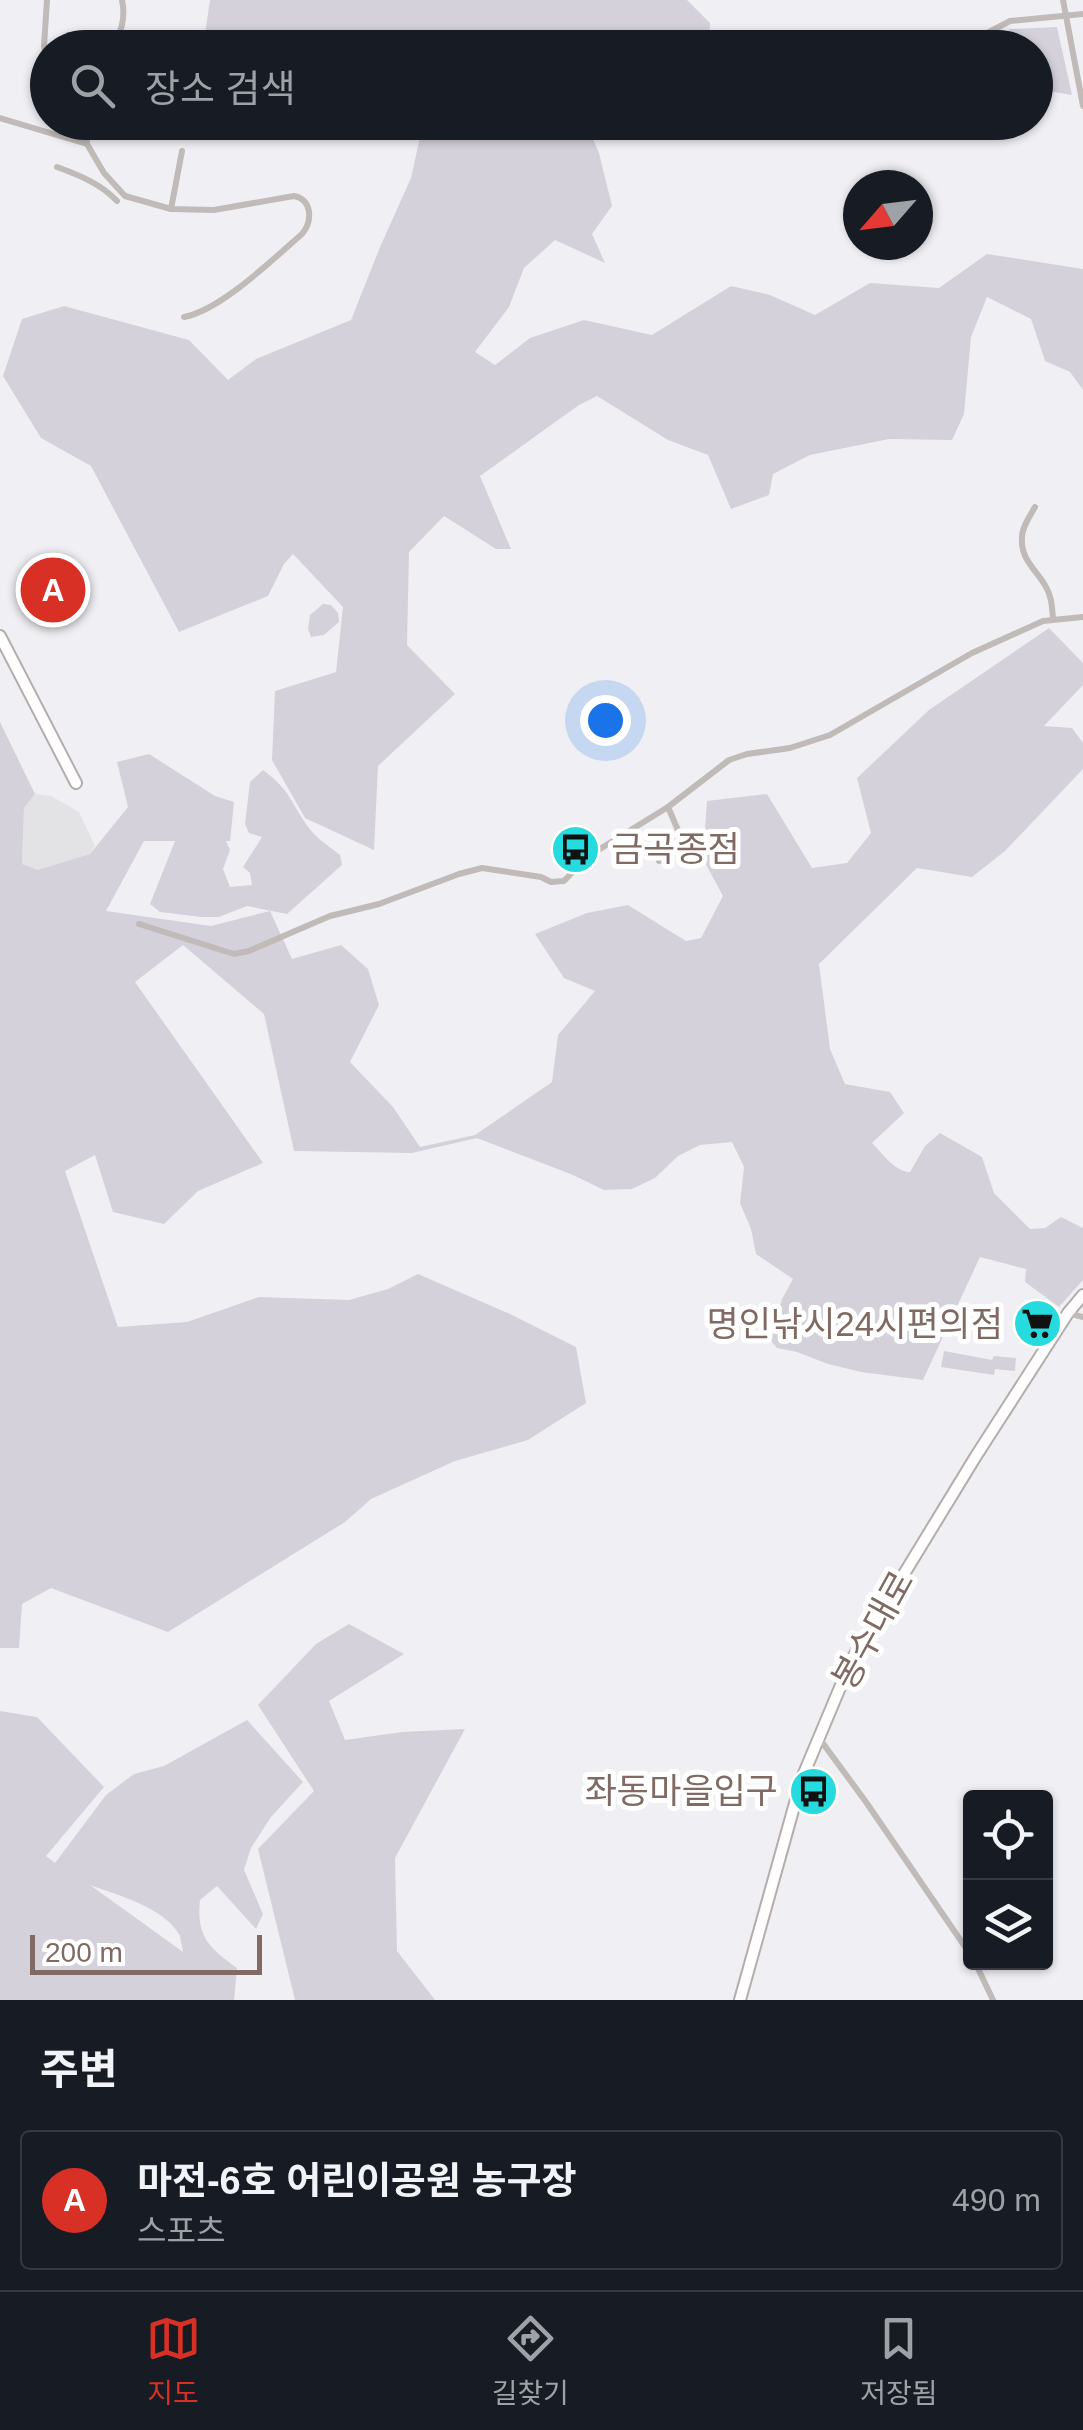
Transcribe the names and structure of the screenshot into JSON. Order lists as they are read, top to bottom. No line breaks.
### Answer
{"streets":{"main road":["봉수대로"]},"places":{"bus stop":["금곡종점","좌동마을입구"],"supermarket":["명인낚시24시편의점"]},"scale_bar":"200 m","north":"bottom left","page":{"search":"장소 검색","pins":"A","scale":"200 m","heading":"주변","list":[{"mark":"A","name":"마전-6호 어린이공원 농구장","note":"스포츠","value":"490 m"}],"nav":["지도","길찾기","저장됨"]}}
